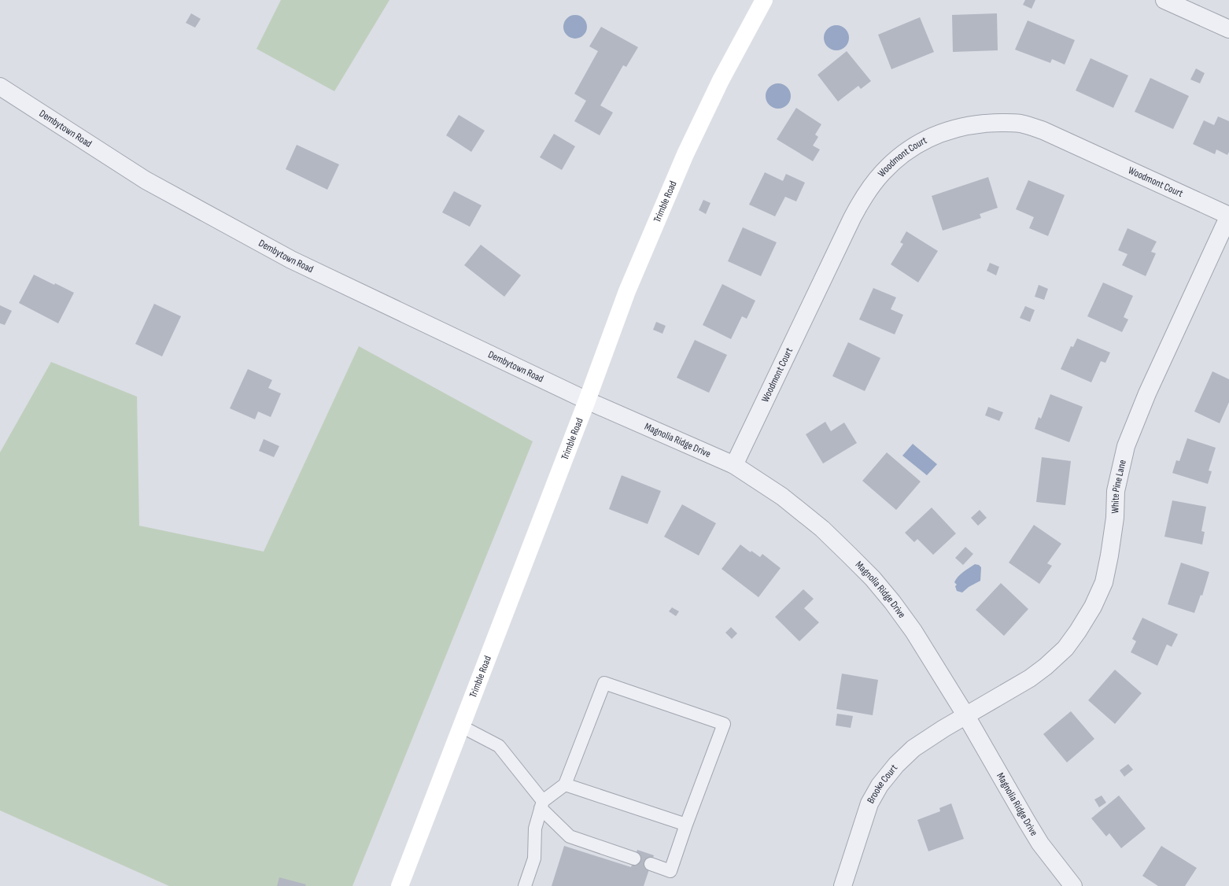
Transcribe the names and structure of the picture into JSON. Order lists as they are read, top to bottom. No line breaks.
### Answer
{"streets":{"street":["Dembytown Road","Woodmont Court","Trimble Road","Magnolia Ridge Drive","White Pine Lane","Brooke Court"]},"crossings":[["Dembytown Road","Trimble Road"],["Dembytown Road","Magnolia Ridge Drive"],["Woodmont Court","Magnolia Ridge Drive"],["Woodmont Court","White Pine Lane"],["Trimble Road","Magnolia Ridge Drive"],["Magnolia Ridge Drive","White Pine Lane"],["Magnolia Ridge Drive","Brooke Court"],["White Pine Lane","Brooke Court"]]}
